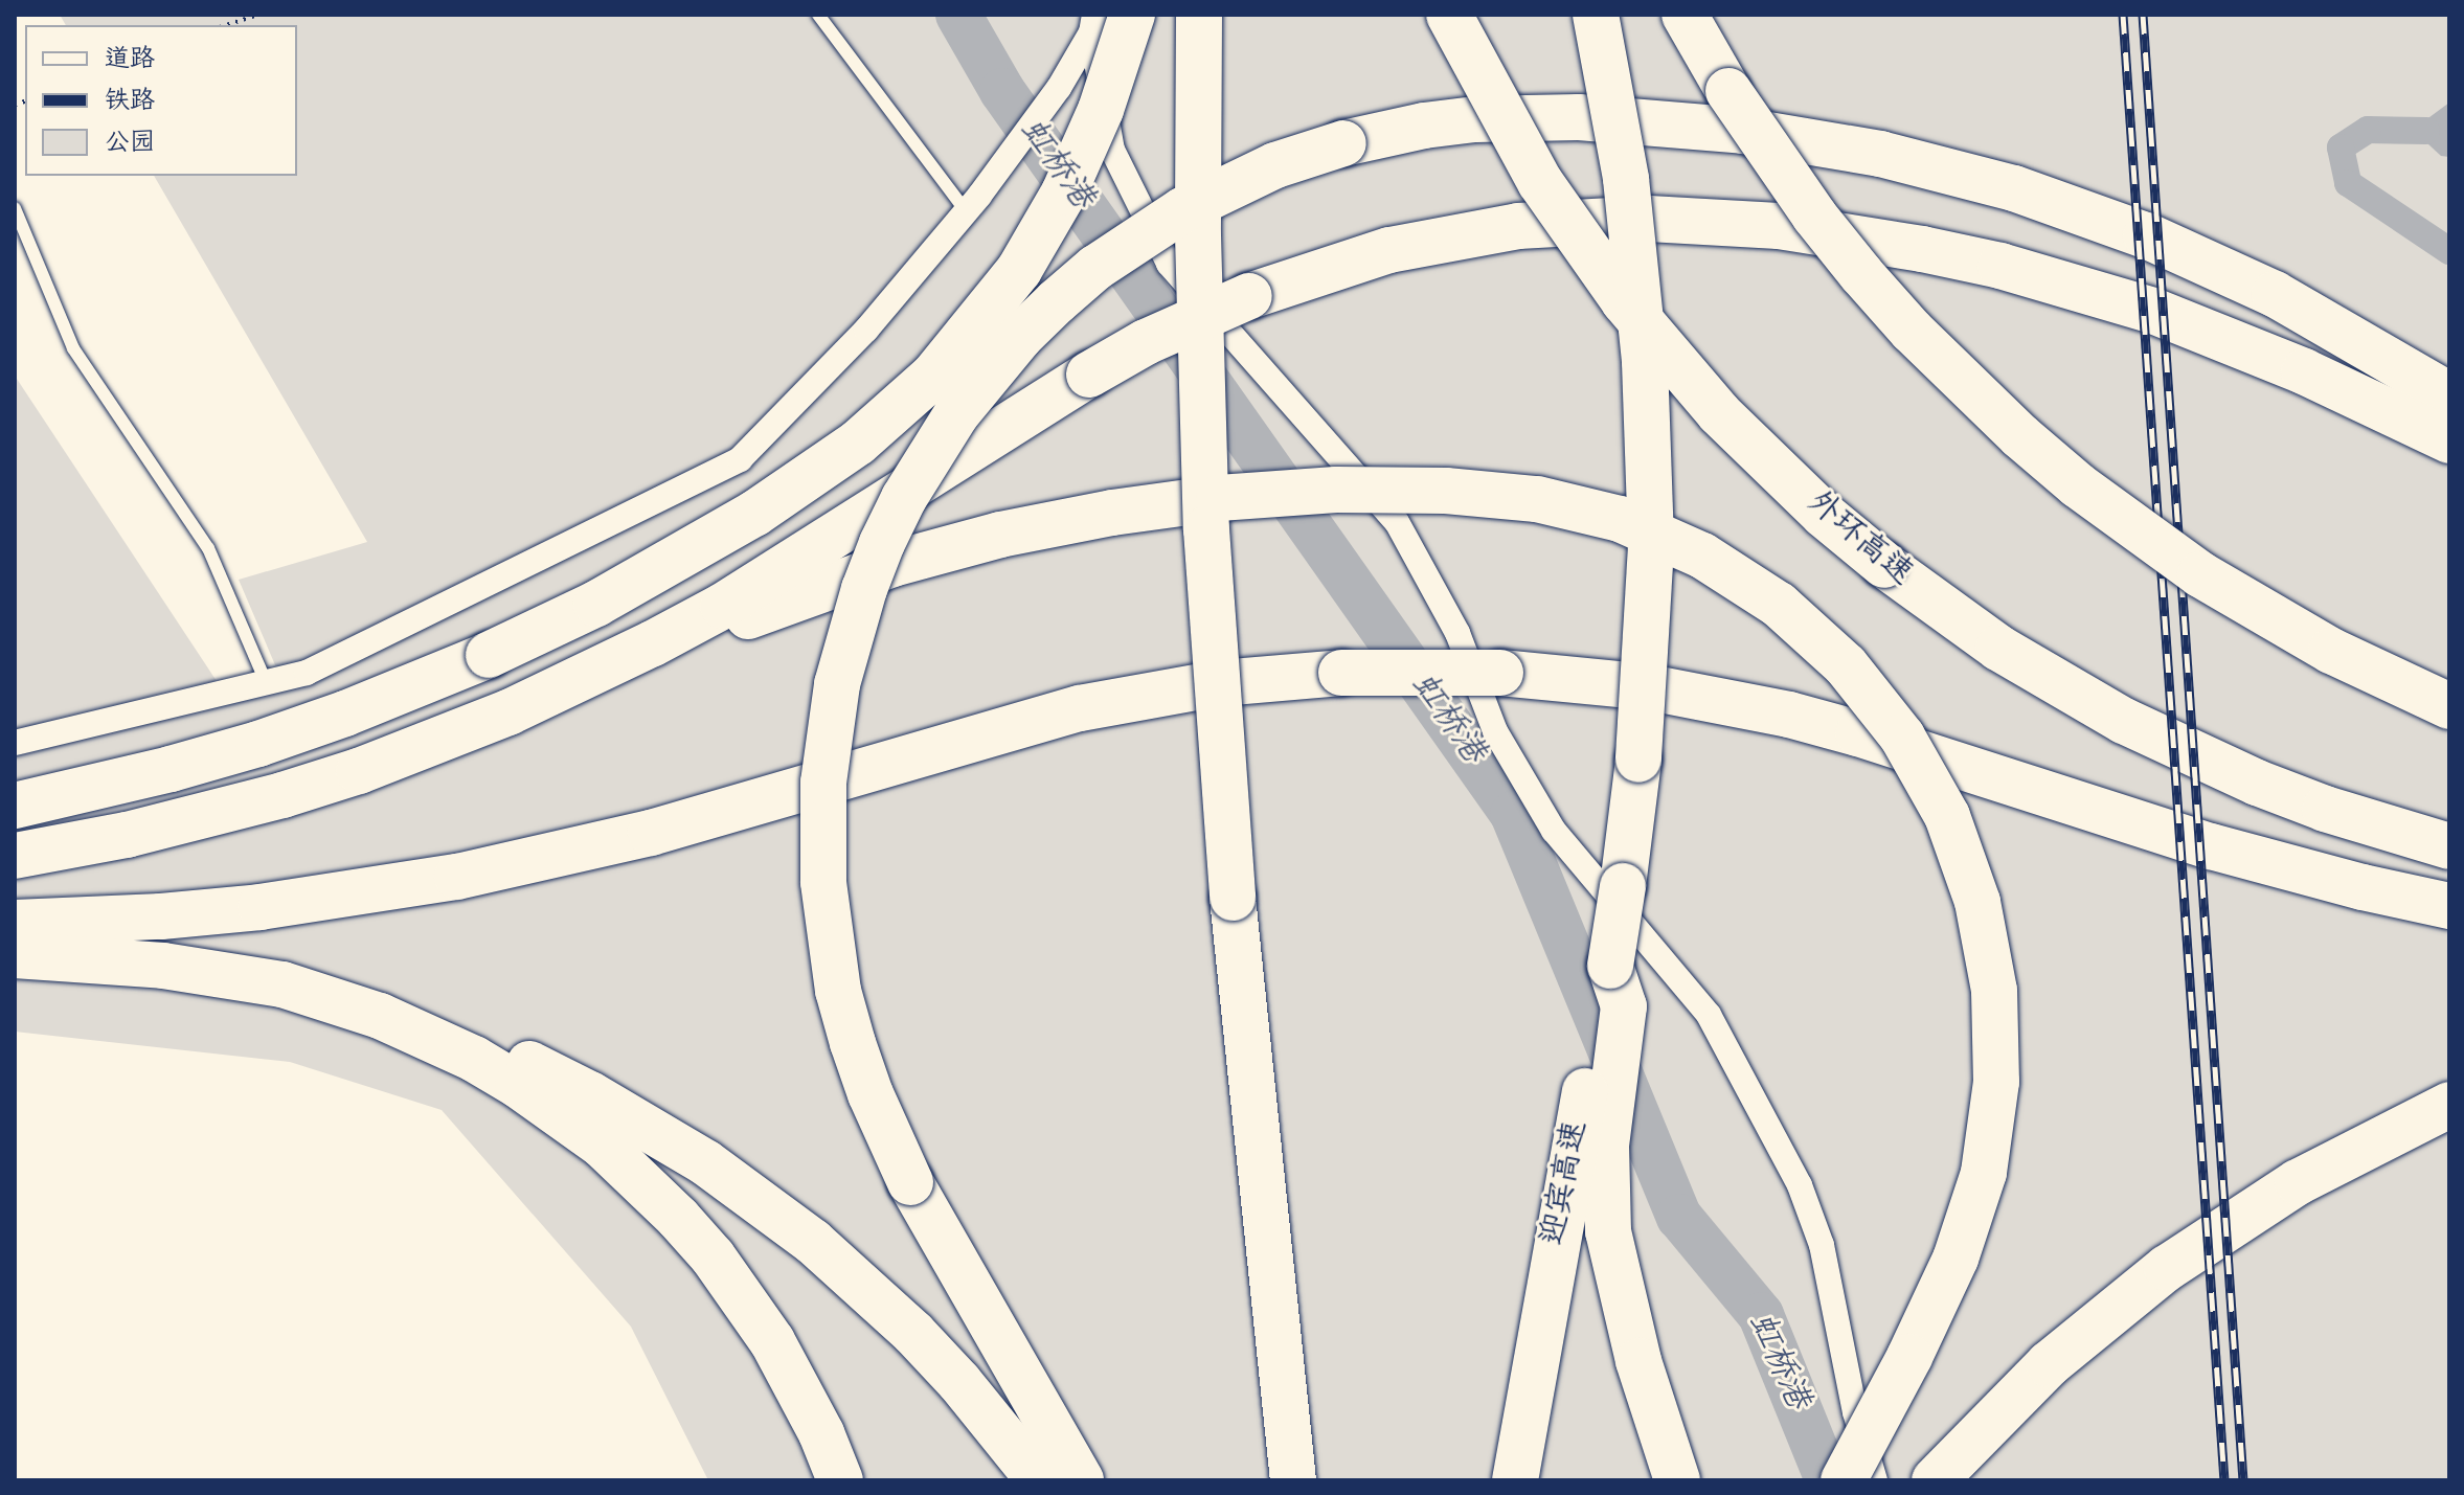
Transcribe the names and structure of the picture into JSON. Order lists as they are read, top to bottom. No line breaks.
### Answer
{"streets":{"highway":["外环高速","迎宾高速"]},"water":["虹桥港"],"legend":["道路","铁路","公园"]}
